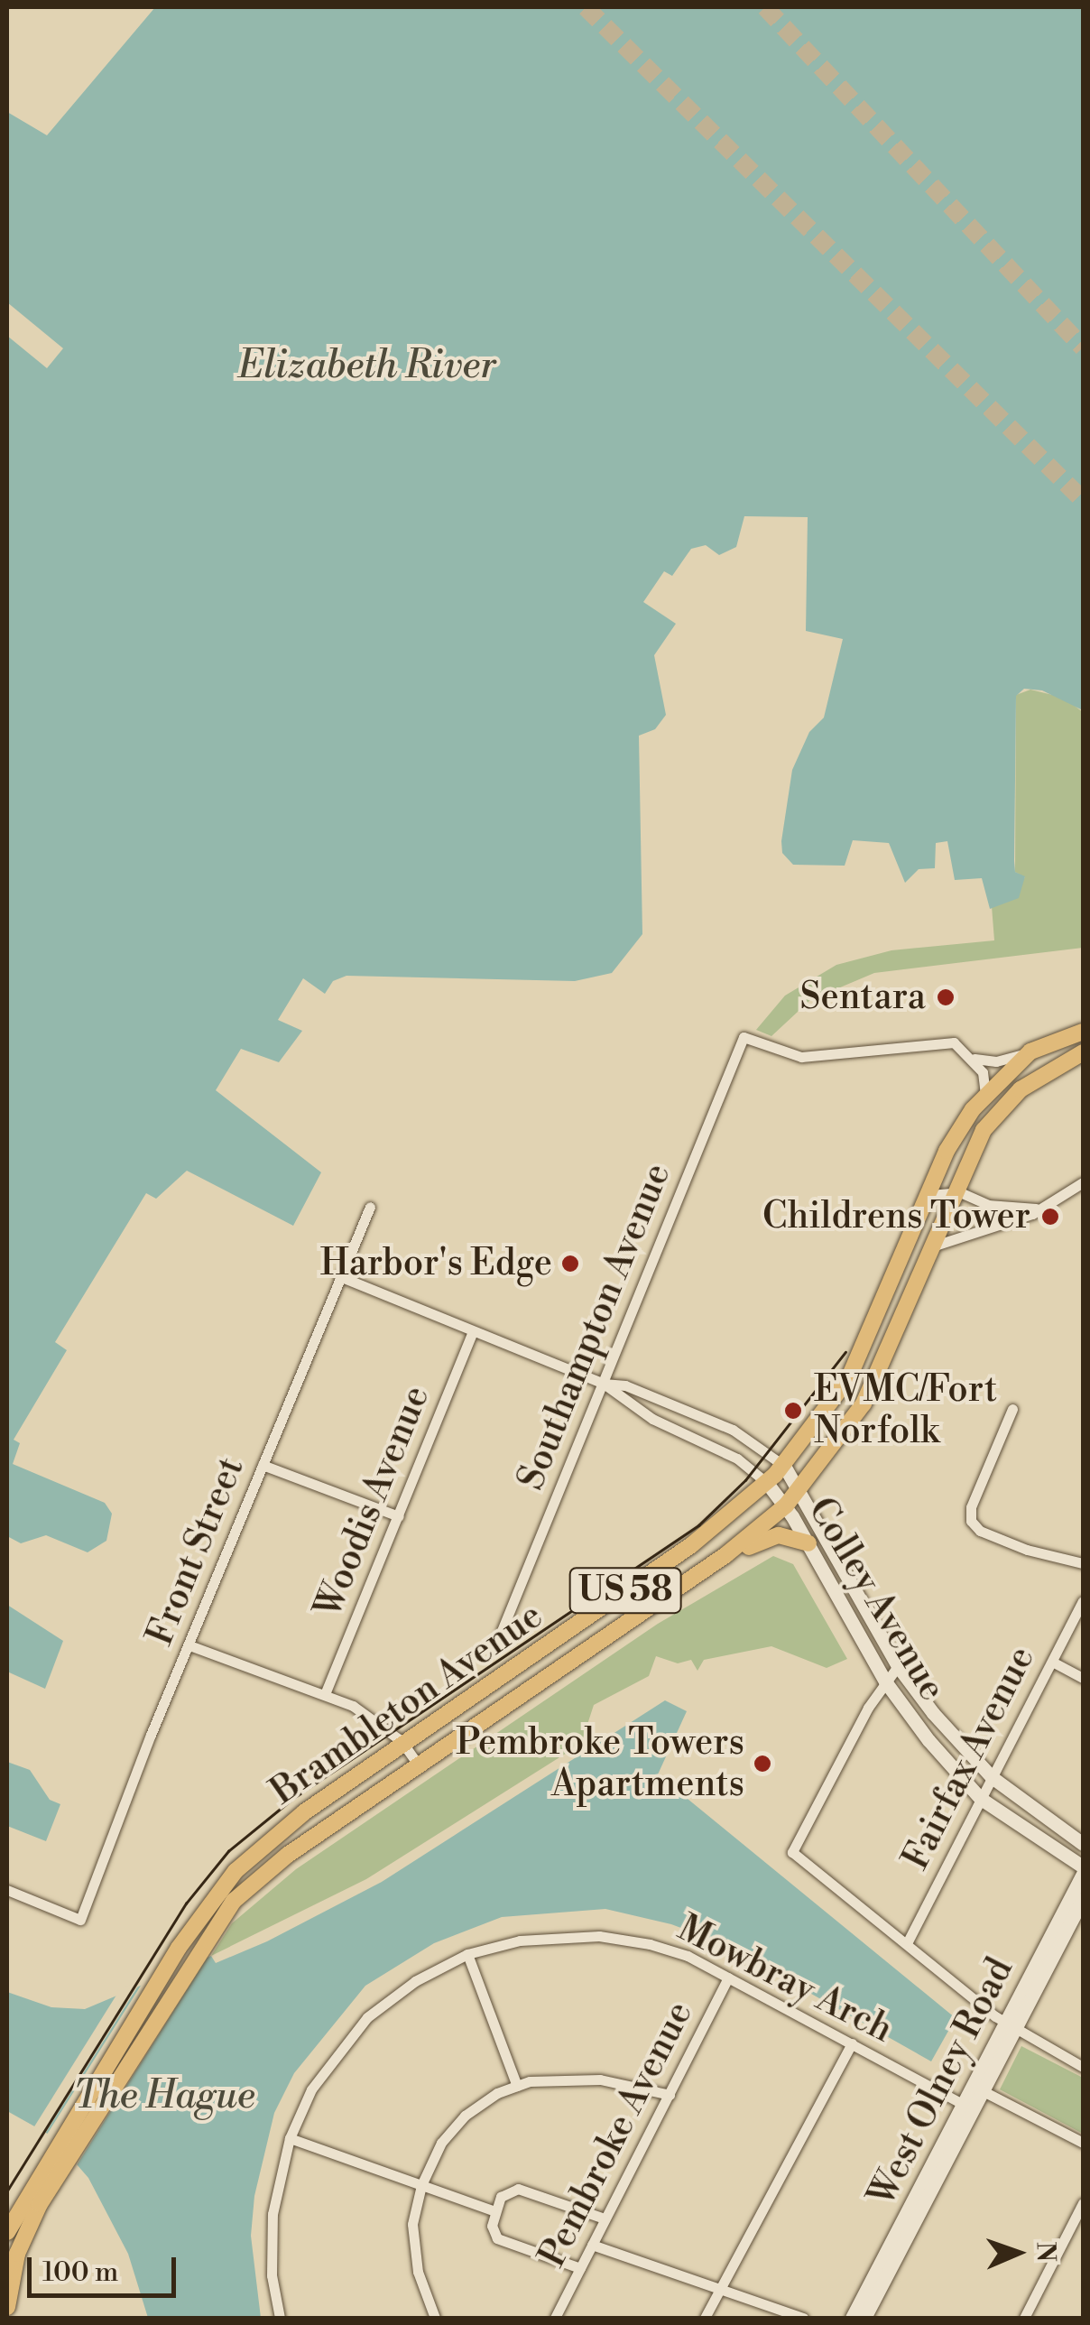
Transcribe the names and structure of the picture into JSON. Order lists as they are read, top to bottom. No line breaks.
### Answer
{"streets":{"main road":["US 58","Colley Avenue","Brambleton Avenue","West Olney Road"],"street":["Southampton Avenue","Woodis Avenue","Front Street","Fairfax Avenue","Mowbray Arch","Pembroke Avenue"]},"crossings":[["Southampton Avenue","Colley Avenue"],["Woodis Avenue","Colley Avenue"],["Front Street","Colley Avenue"],["US 58","Brambleton Avenue"],["Colley Avenue","Brambleton Avenue"],["Colley Avenue","Fairfax Avenue"],["Mowbray Arch","West Olney Road"],["Mowbray Arch","Pembroke Avenue"]],"water":["Elizabeth River","The Hague"],"places":["Sentara","Childrens Tower","Harbor's Edge","EVMC/Fort Norfolk","Pembroke Towers Apartments"],"scale_bar":"100 m","north":"right"}
